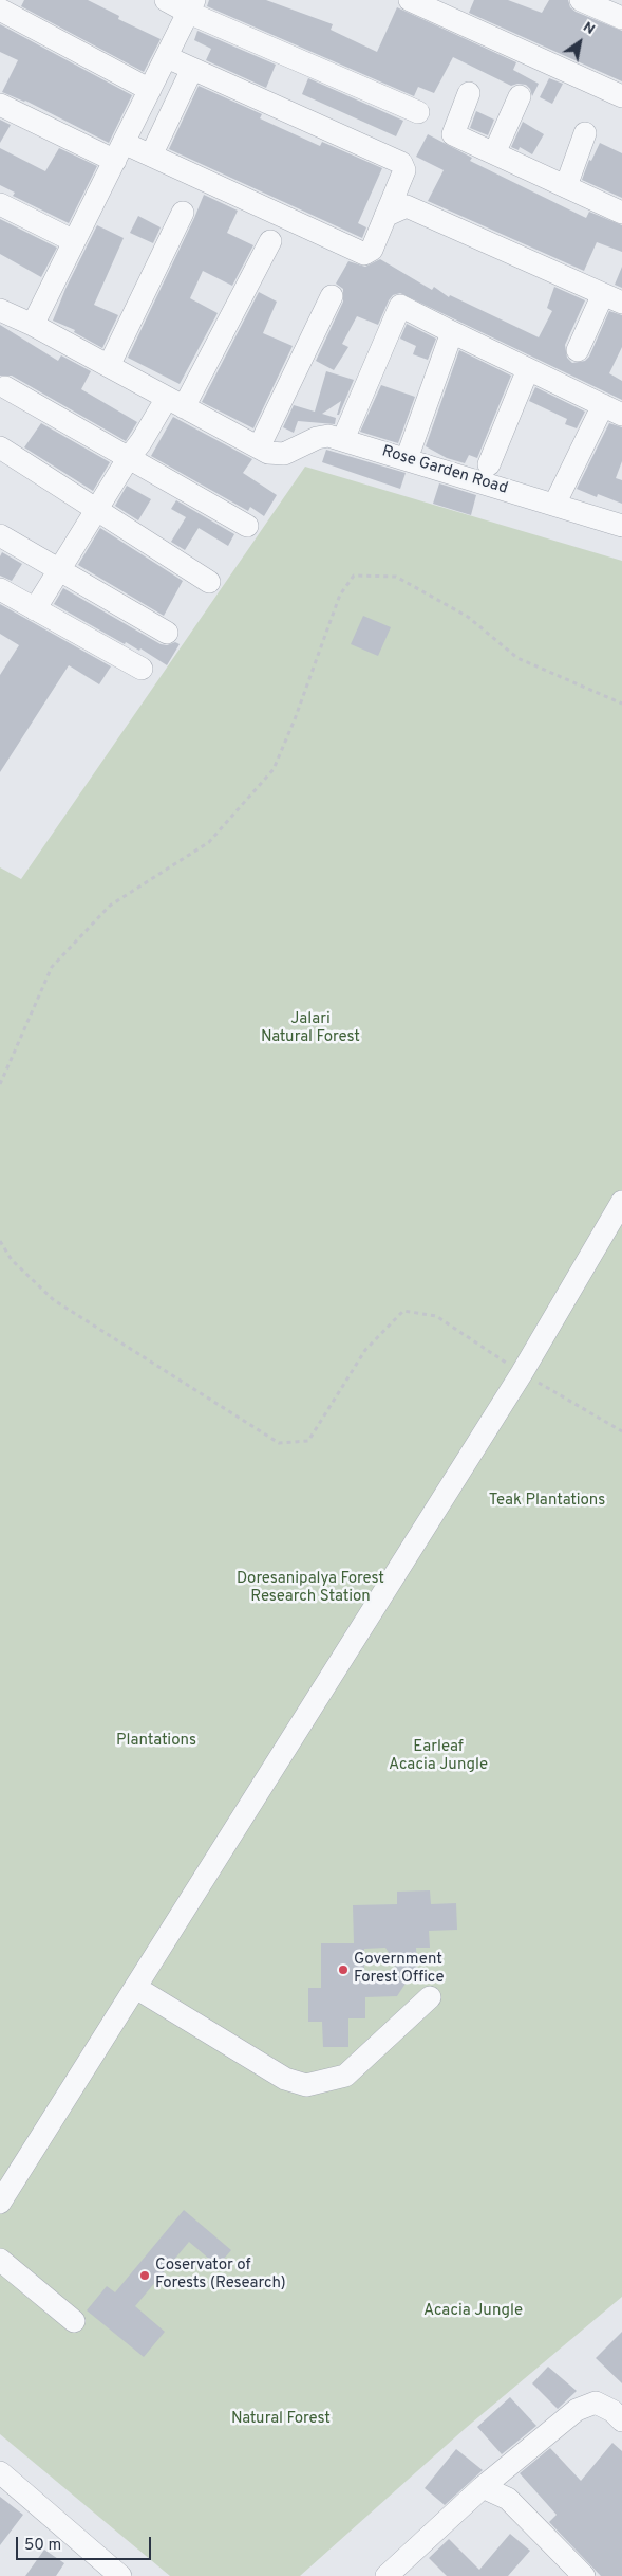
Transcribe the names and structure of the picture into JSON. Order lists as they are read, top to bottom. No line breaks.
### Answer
{"streets":{"street":["Rose Garden Road"]},"parks":["Jalari Natural Forest","Teak Plantations","Doresanipalya Forest Research Station","Plantations","Earleaf Acacia Jungle","Acacia Jungle","Natural Forest"],"places":["Government Forest Office","Coservator of Forests (Research)"],"scale_bar":"50 m","north":"top right"}
